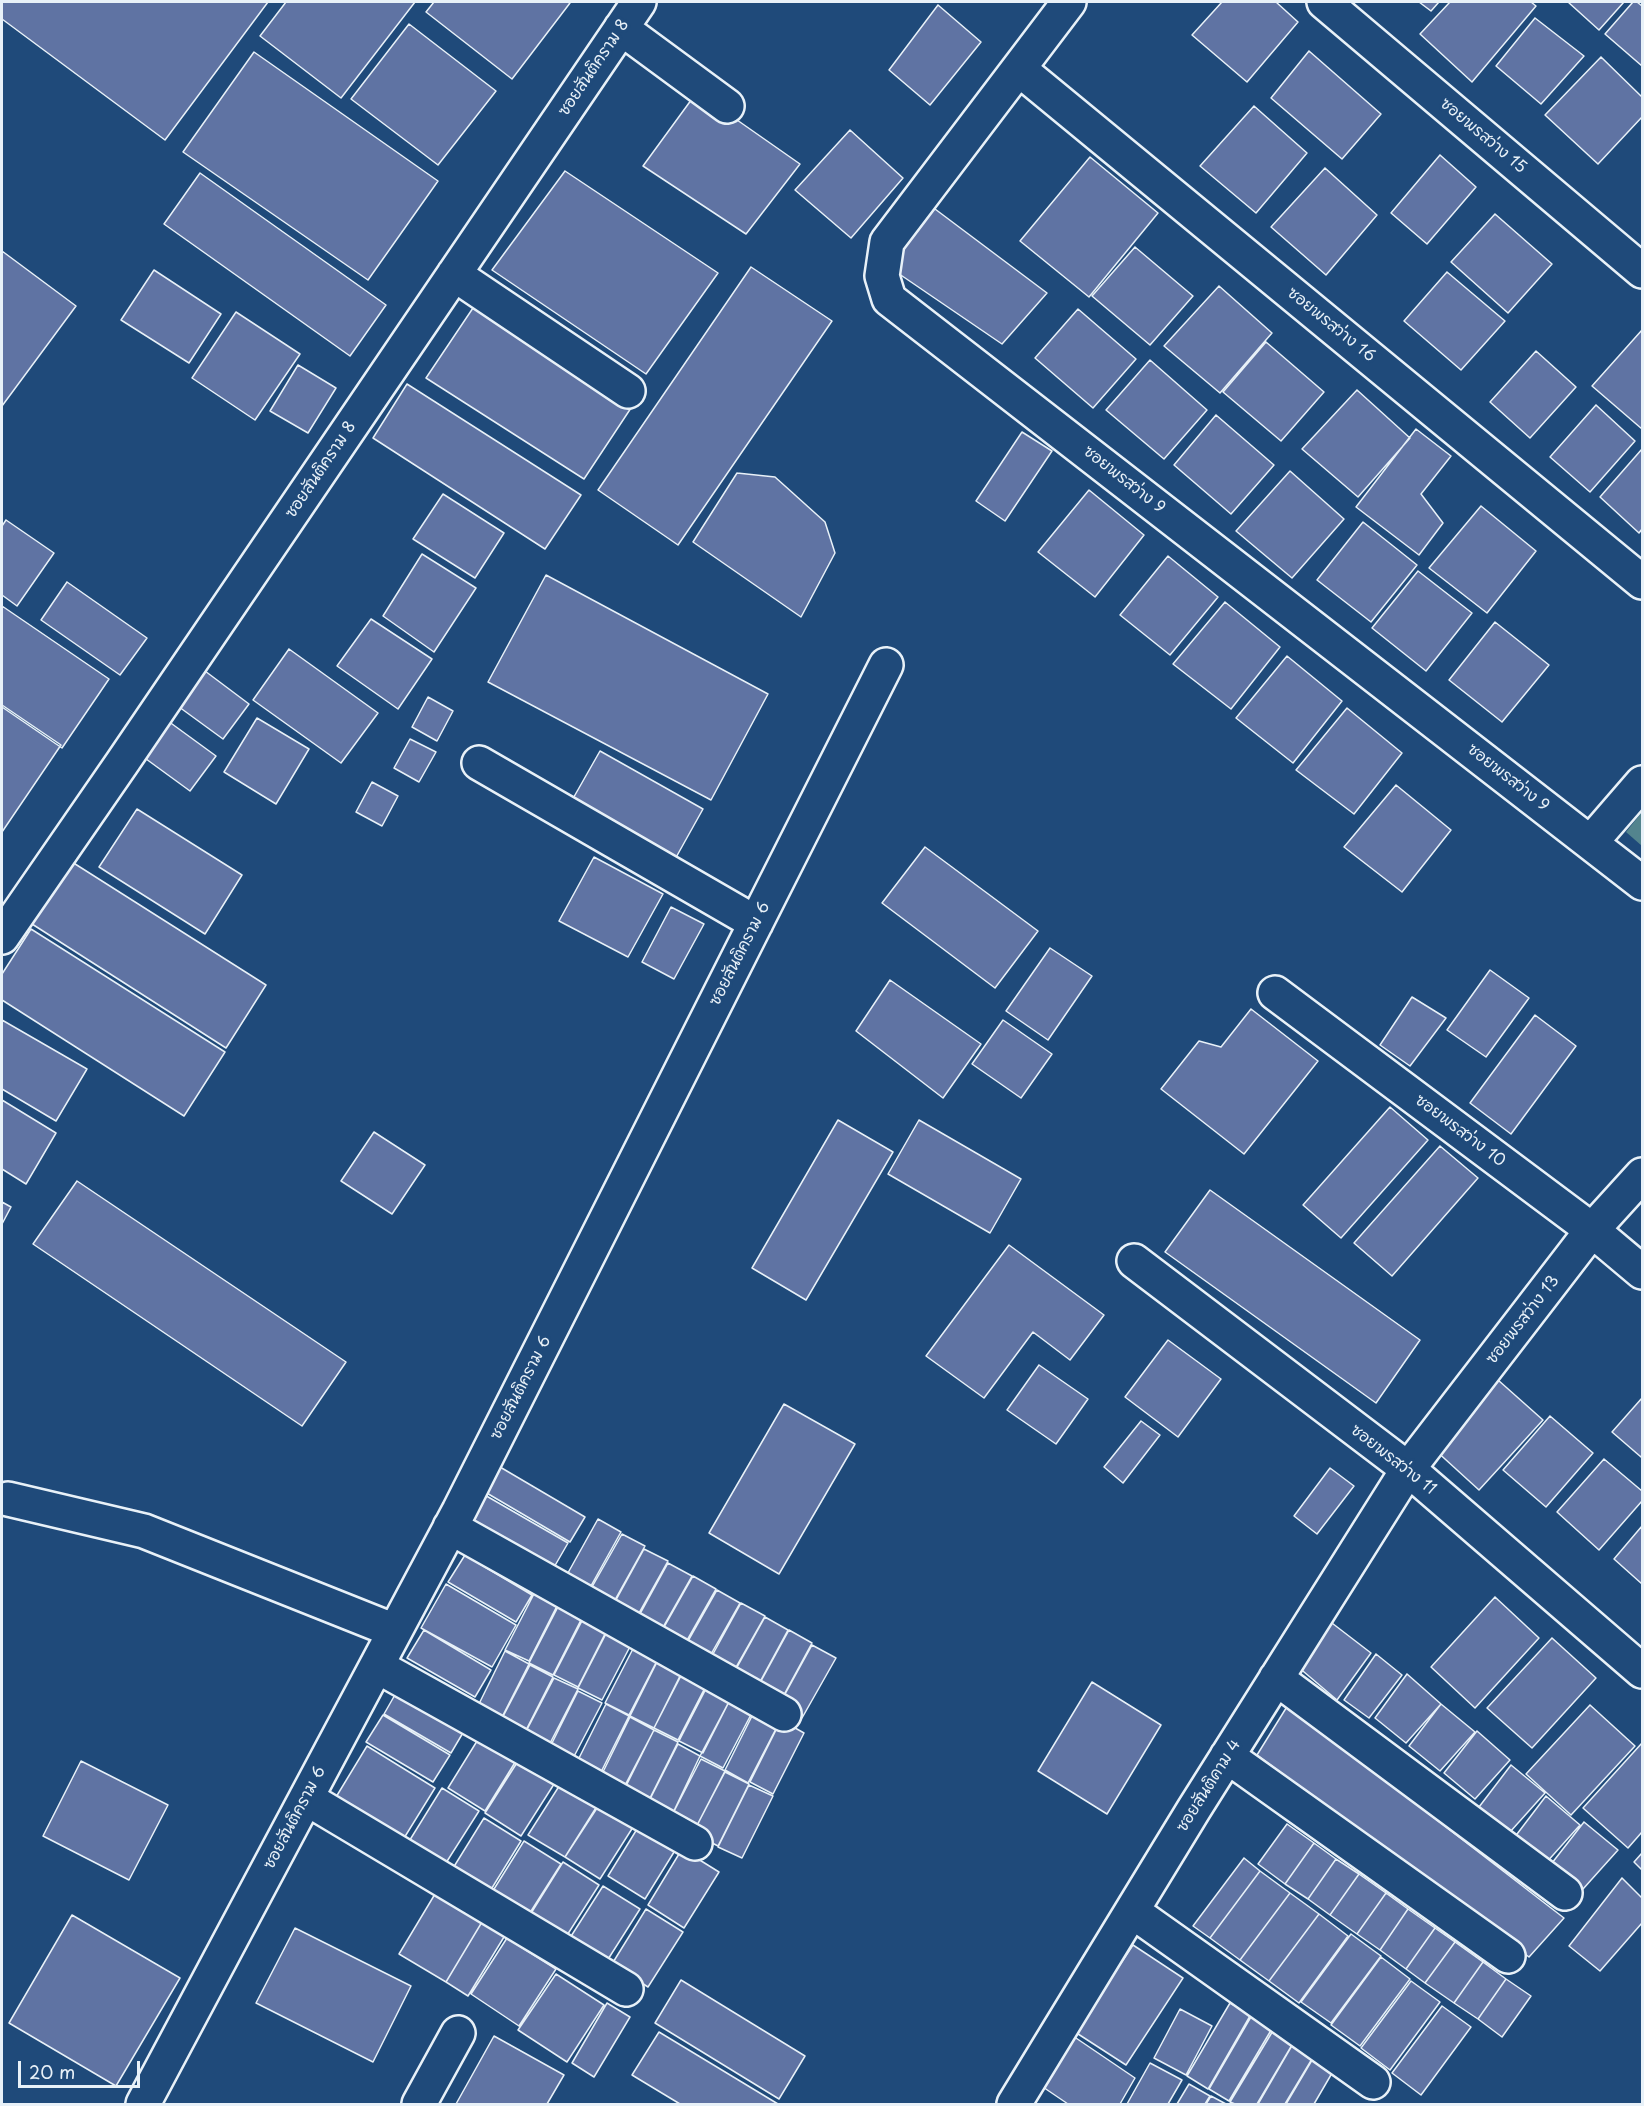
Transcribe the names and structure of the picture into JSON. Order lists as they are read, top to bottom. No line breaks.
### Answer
{"streets":{"street":["ซอยสันติคราม 8","ซอยพรสว่าง 15","ซอยพรสว่าง 16","ซอยพรสว่าง 9","ซอยสันติคราม 6","ซอยพรสว่าง 10","ซอยพรสว่าง 13","ซอยพรสว่าง 11","ซอยสันติคาม 4"]},"crossings":[["ซอยพรสว่าง 16","ซอยพรสว่าง 9"],["ซอยพรสว่าง 10","ซอยพรสว่าง 13"],["ซอยพรสว่าง 13","ซอยพรสว่าง 11"],["ซอยพรสว่าง 13","ซอยสันติคาม 4"],["ซอยพรสว่าง 11","ซอยสันติคาม 4"]],"scale_bar":"20 m"}
